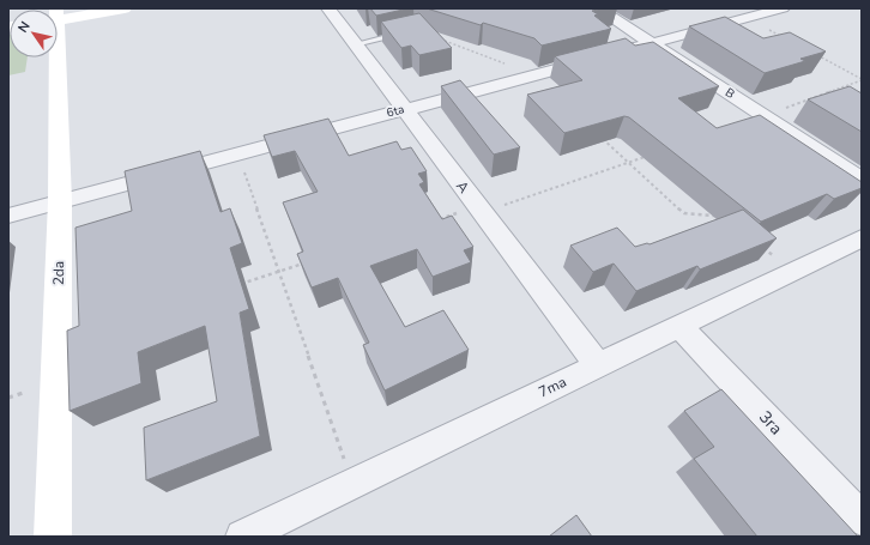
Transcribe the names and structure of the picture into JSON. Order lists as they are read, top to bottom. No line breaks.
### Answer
{"streets":{"street":["B","6ta","A","2da","7ma","3ra"]},"crossings":[["B","6ta"],["6ta","A"],["6ta","2da"],["A","7ma"],["7ma","3ra"]],"north":"top left"}
